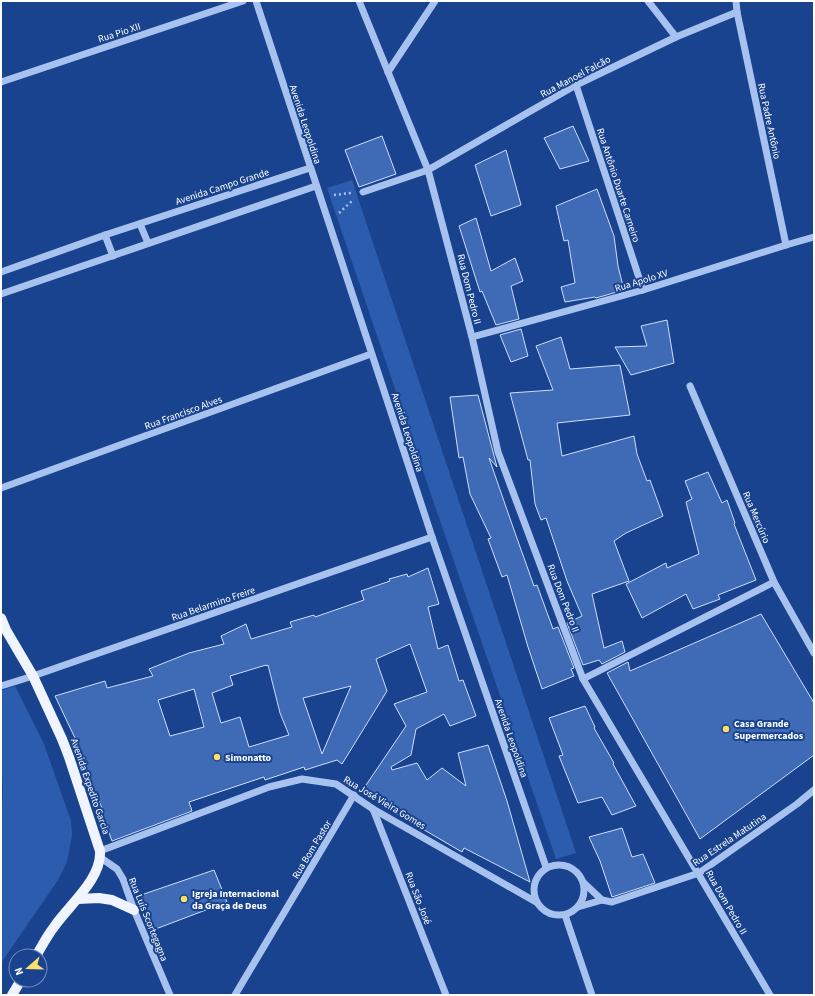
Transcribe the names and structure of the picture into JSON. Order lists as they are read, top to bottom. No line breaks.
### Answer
{"streets":{"main road":["Avenida Expedito Garcia"],"street":["Rua Pio XII","Rua Manoel Falcão","Rua Padre Antônio","Avenida Leopoldina","Rua Antônio Duarte Carneiro","Avenida Campo Grande","Rua Apolo XV","Rua Dom Pedro II","Rua Francisco Alves","Rua Mercúrio","Rua Belarmino Freire","Rua José Vieira Gomes","Rua Estrela Matutina","Rua Bom Pastor","Rua São José","Rua Luís Scortegagna"]},"crossings":[["Rua Manoel Falcão","Rua Padre Antônio"],["Rua Manoel Falcão","Rua Antônio Duarte Carneiro"],["Rua Manoel Falcão","Rua Dom Pedro II"],["Rua Padre Antônio","Rua Apolo XV"],["Avenida Leopoldina","Avenida Campo Grande"],["Avenida Leopoldina","Rua Francisco Alves"],["Avenida Leopoldina","Rua Belarmino Freire"],["Avenida Leopoldina","Rua José Vieira Gomes"],["Avenida Leopoldina","Rua Estrela Matutina"],["Rua Antônio Duarte Carneiro","Rua Apolo XV"],["Rua Apolo XV","Rua Dom Pedro II"],["Rua Dom Pedro II","Rua Estrela Matutina"],["Rua Belarmino Freire","Avenida Expedito Garcia"],["Avenida Expedito Garcia","Rua José Vieira Gomes"],["Avenida Expedito Garcia","Rua Luís Scortegagna"],["Rua José Vieira Gomes","Rua Estrela Matutina"],["Rua José Vieira Gomes","Rua Bom Pastor"],["Rua José Vieira Gomes","Rua São José"],["Rua José Vieira Gomes","Rua Luís Scortegagna"]],"places":["Casa Grande Supermercados","Simonatto","Igreja Internacional da Graça de Deus"],"north":"left"}
